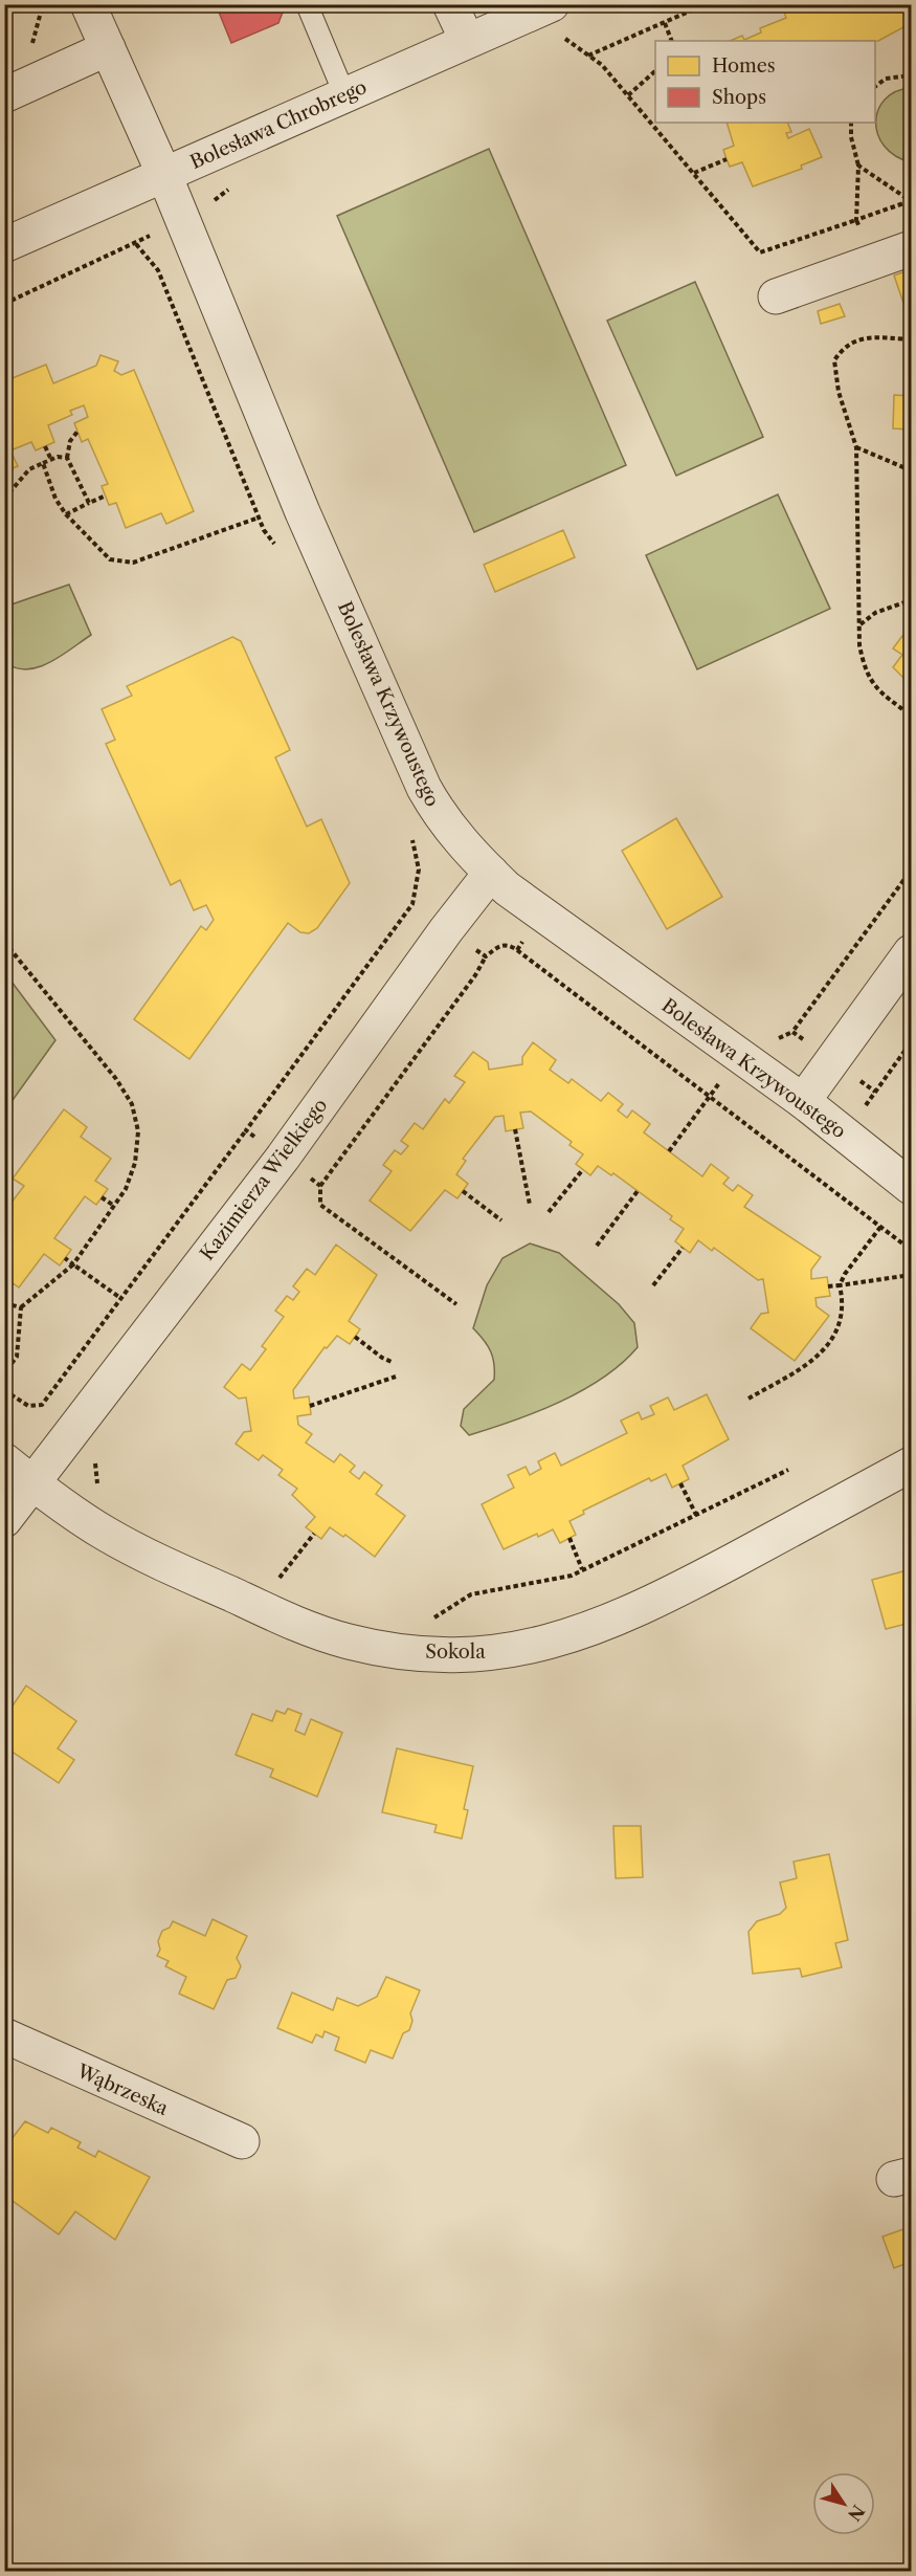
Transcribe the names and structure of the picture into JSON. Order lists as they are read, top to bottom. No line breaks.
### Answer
{"streets":{"street":["Bolesława Chrobrego","Bolesława Krzywoustego","Kazimierza Wielkiego","Sokola","Wąbrzeska"]},"crossings":[["Bolesława Chrobrego","Bolesława Krzywoustego"],["Bolesława Krzywoustego","Kazimierza Wielkiego"],["Kazimierza Wielkiego","Sokola"]],"legend":["Homes","Shops"],"north":"bottom right"}
